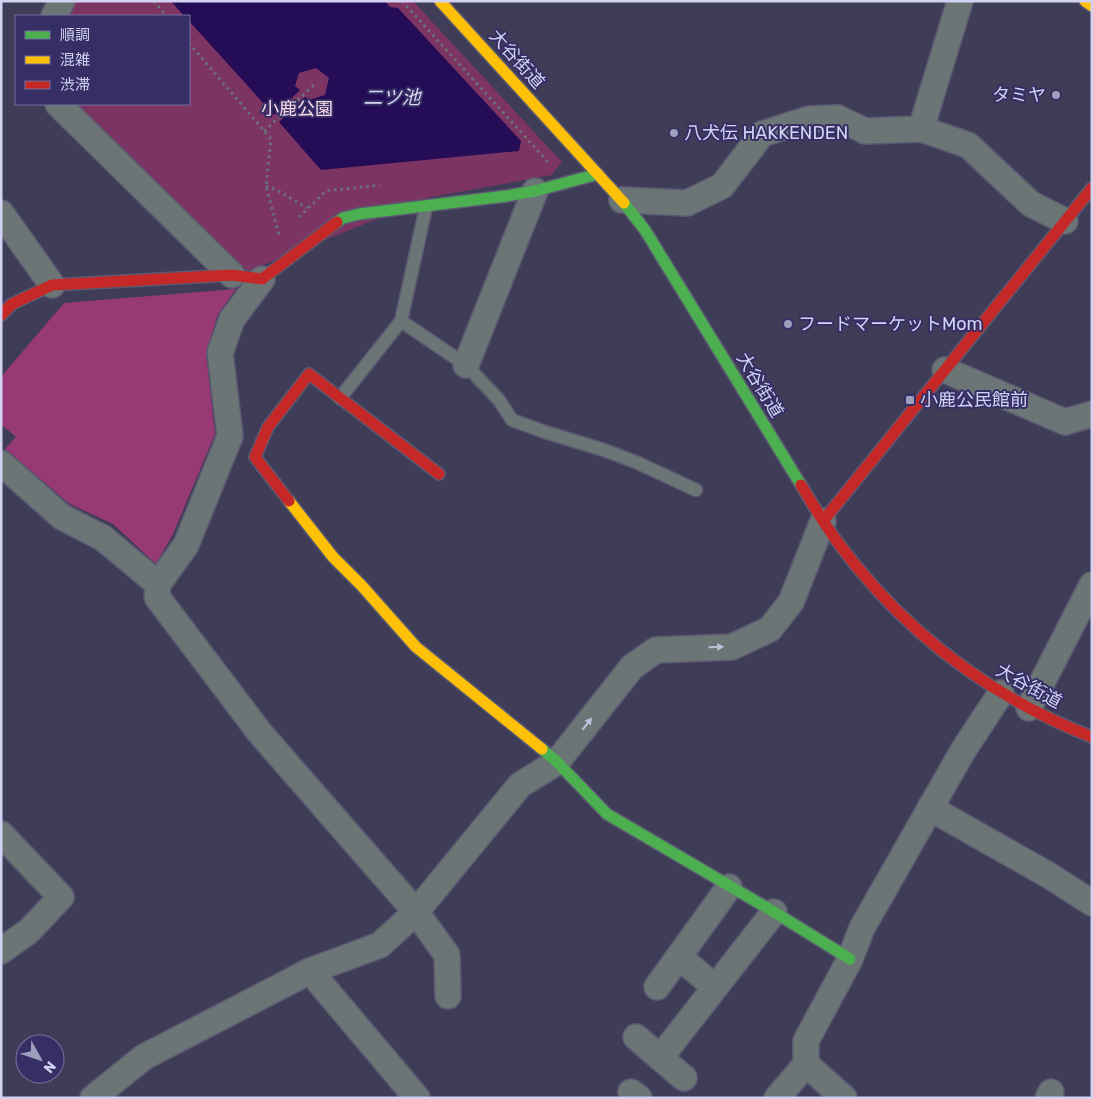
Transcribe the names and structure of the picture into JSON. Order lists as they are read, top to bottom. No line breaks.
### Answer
{"streets":{"street":["大谷街道"]},"water":["二ツ池"],"parks":["小鹿公園"],"places":{"other":["タミヤ","八犬伝 HAKKENDEN","フードマーケットMom"],"transit":["小鹿公民館前"]},"legend":["順調","混雑","渋滞"],"north":"bottom right"}
